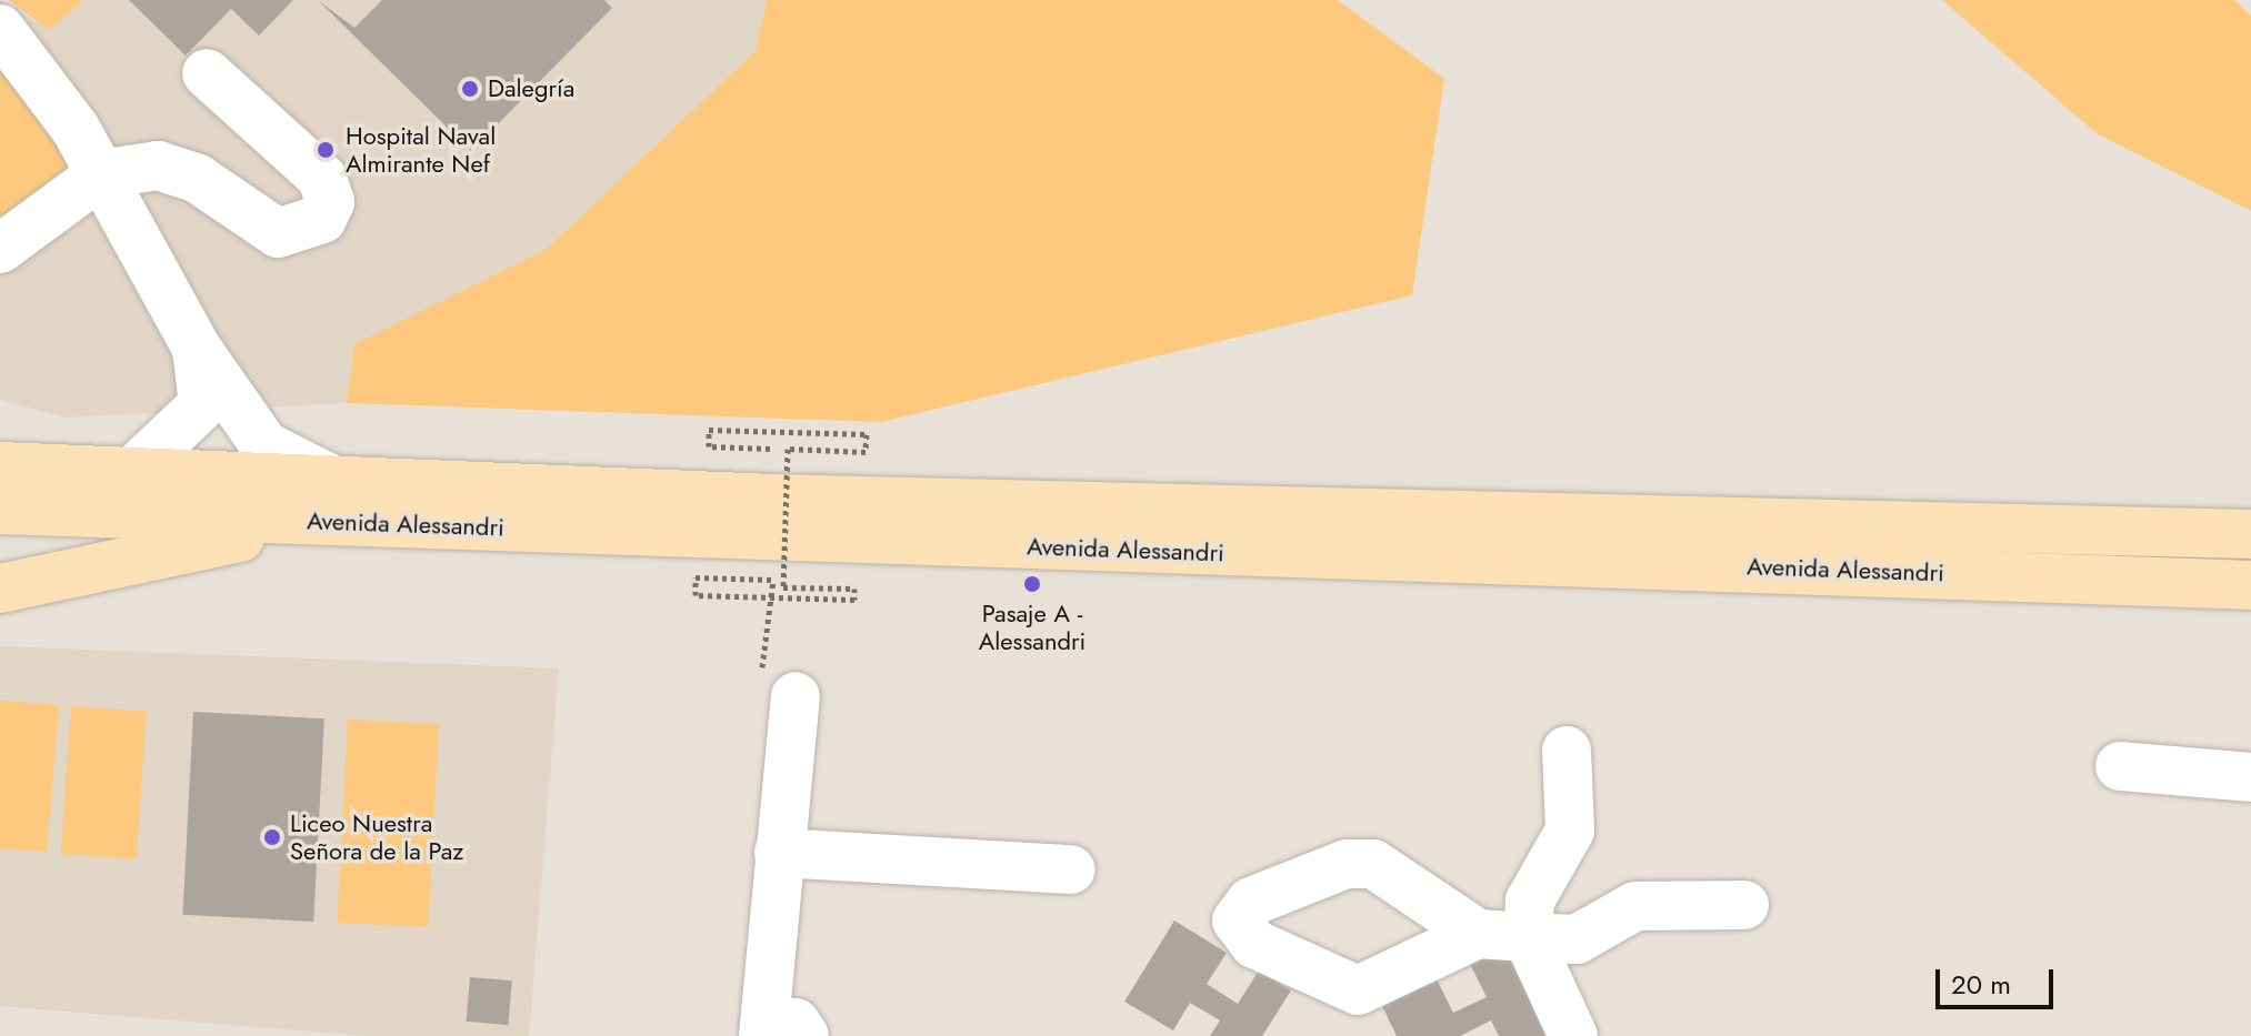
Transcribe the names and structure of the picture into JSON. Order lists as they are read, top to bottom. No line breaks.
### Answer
{"streets":{"main road":["Avenida Alessandri"]},"places":["Dalegría","Hospital Naval Almirante Nef","Pasaje A - Alessandri","Liceo Nuestra Señora de la Paz"],"scale_bar":"20 m"}
